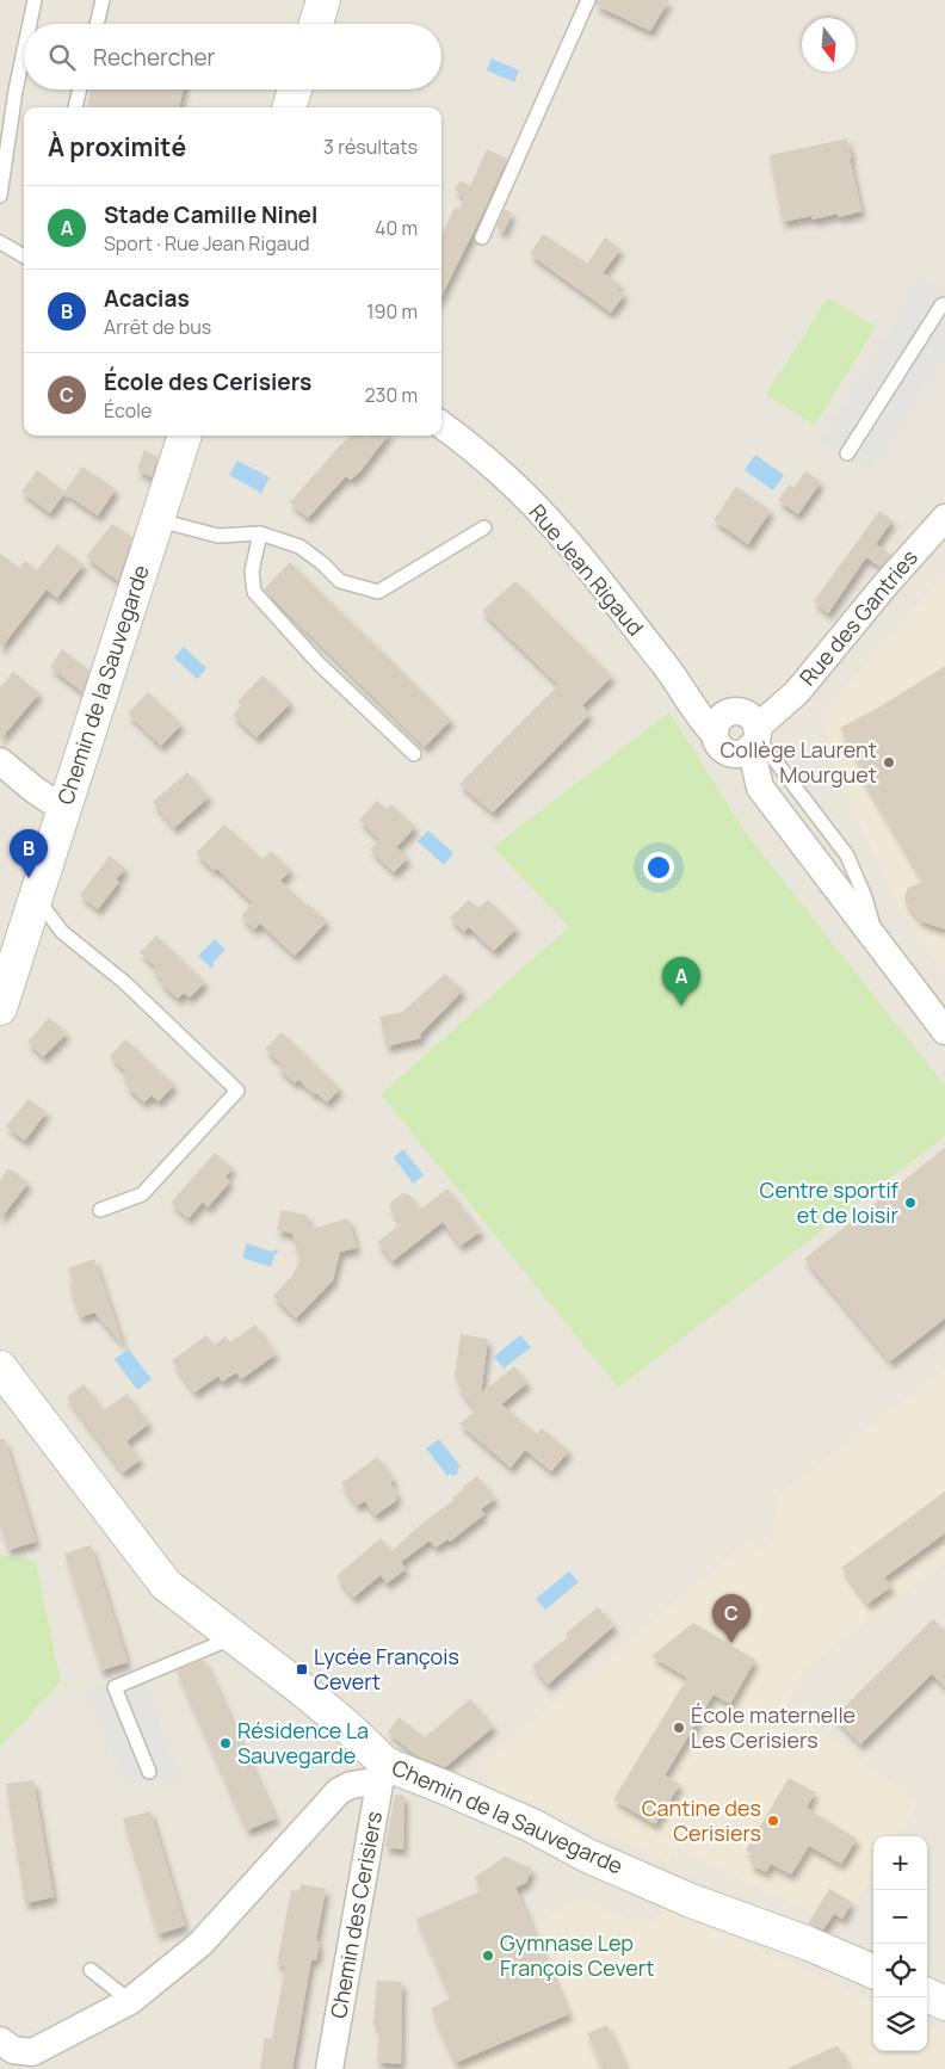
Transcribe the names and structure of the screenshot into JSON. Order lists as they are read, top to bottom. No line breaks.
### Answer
{"streets":{"street":["Rue Jean Rigaud","Rue des Gantries","Chemin de la Sauvegarde","Chemin des Cerisiers"]},"crossings":[["Rue Jean Rigaud","Rue des Gantries"],["Chemin de la Sauvegarde","Chemin des Cerisiers"]],"places":{"other":["Collège Laurent Mourguet","Centre sportif et de loisir","École maternelle Les Cerisiers","Résidence La Sauvegarde","Cantine des Cerisiers","Gymnase Lep François Cevert"],"transit":["Lycée François Cevert"]},"north":"bottom","page":{"search":"Rechercher","heading":["À proximité","3 résultats"],"list":[{"mark":"A","name":"Stade Camille Ninel","note":"Sport · Rue Jean Rigaud","value":"40 m"},{"mark":"B","name":"Acacias","note":"Arrêt de bus","value":"190 m"},{"mark":"C","name":"École des Cerisiers","note":"École","value":"230 m"}],"pins":["B","A","C"],"map_buttons":["+","−"]}}
